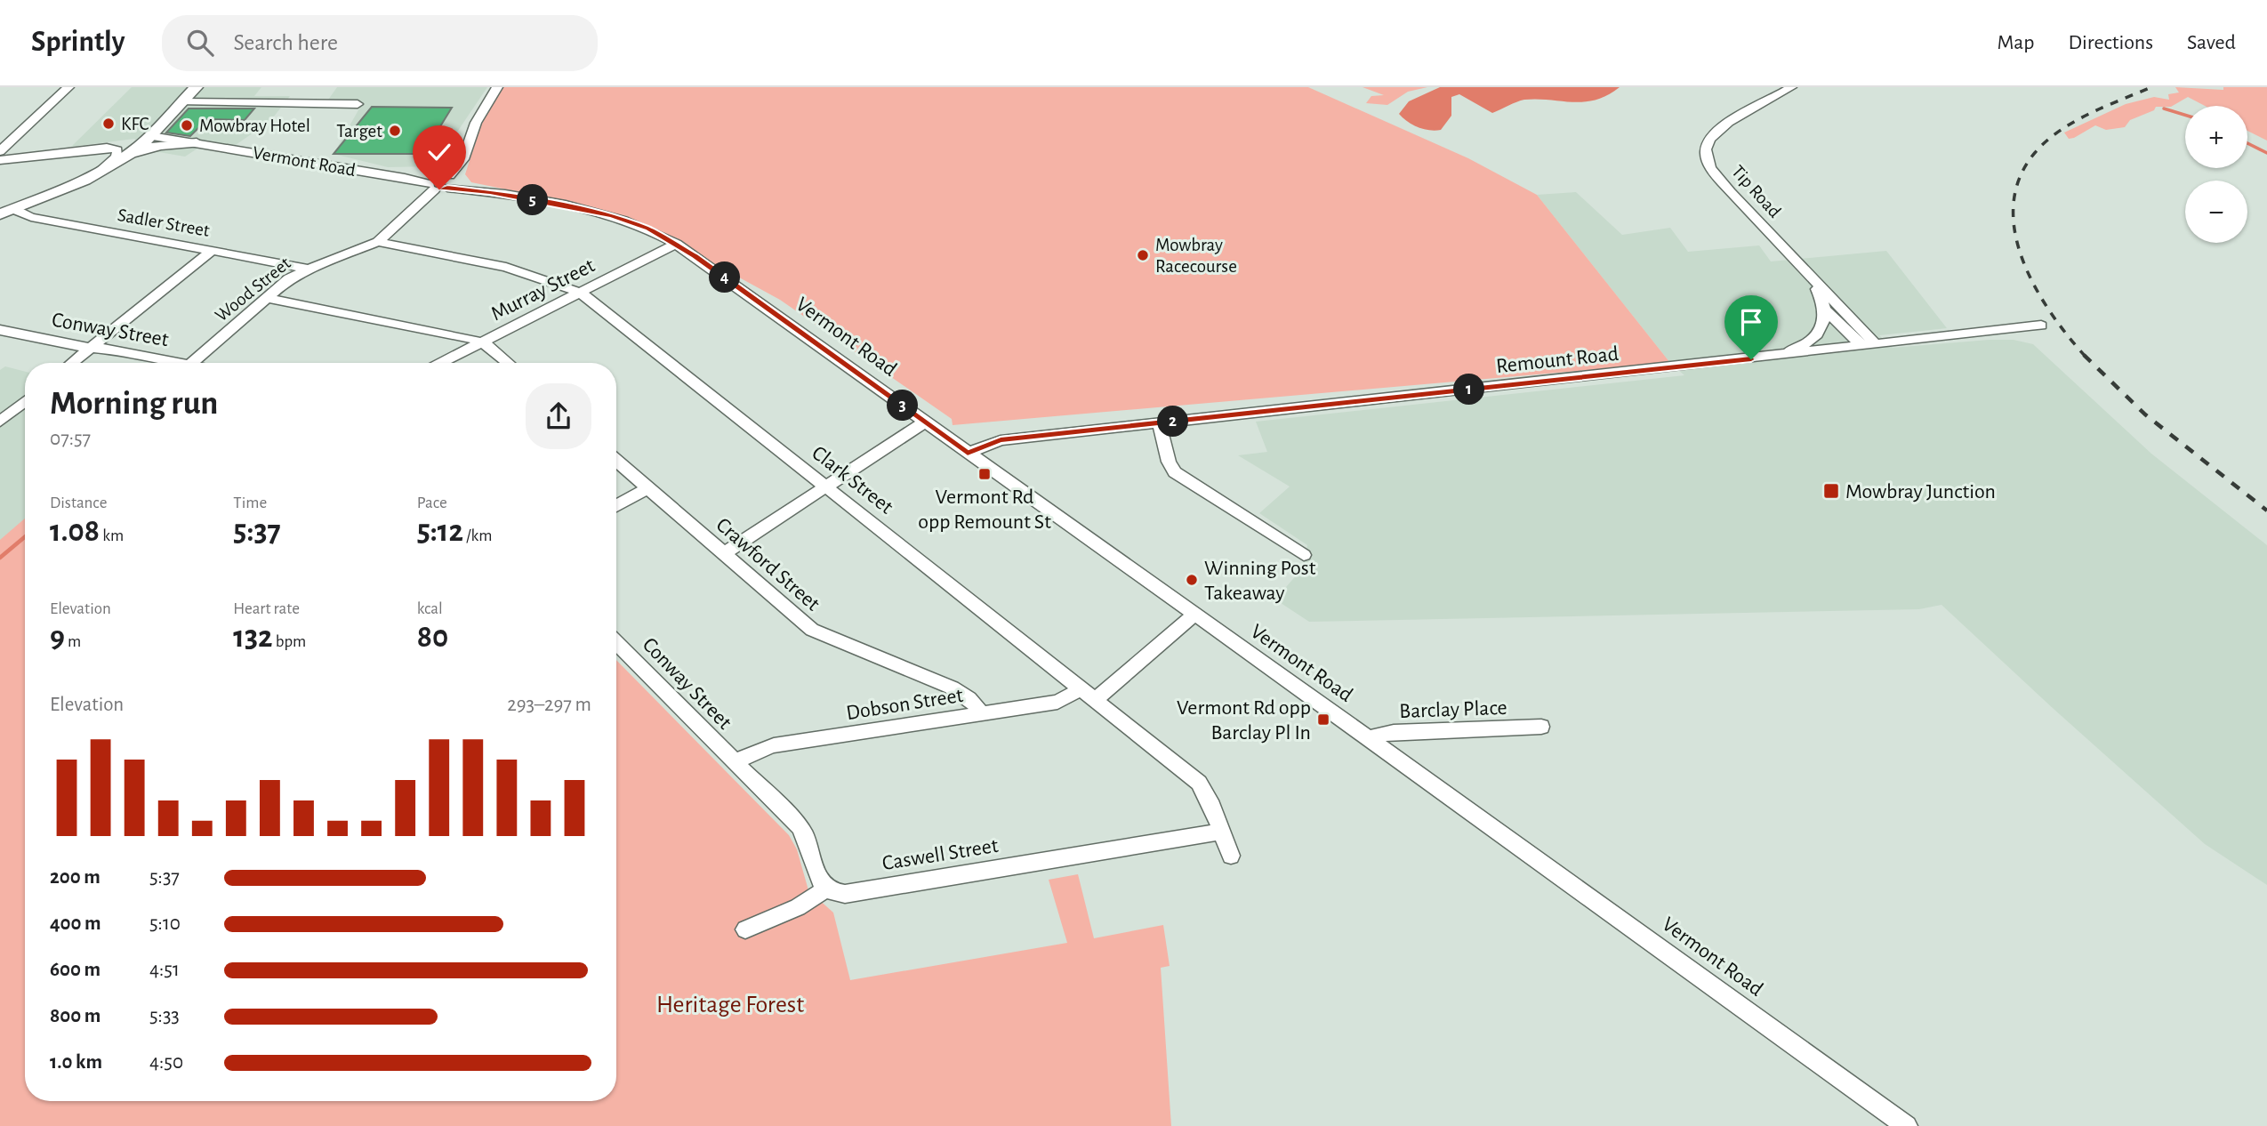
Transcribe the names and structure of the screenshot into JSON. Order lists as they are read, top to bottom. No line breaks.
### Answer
{"streets":{"street":["Vermont Road","Tip Road","Sadler Street","Wood Street","Murray Street","Conway Street","Remount Road","Clark Street","Crawford Street","Dobson Street","Barclay Place","Caswell Street"]},"crossings":[["Vermont Road","Wood Street"],["Vermont Road","Murray Street"],["Vermont Road","Remount Road"],["Vermont Road","Barclay Place"],["Tip Road","Remount Road"],["Sadler Street","Wood Street"],["Wood Street","Clark Street"],["Murray Street","Clark Street"],["Conway Street","Dobson Street"],["Clark Street","Dobson Street"],["Clark Street","Caswell Street"],["Crawford Street","Dobson Street"]],"parks":["Heritage Forest"],"places":{"other":["KFC","Mowbray Hotel","Target","Mowbray Racecourse","Winning Post Takeaway"],"transit":["Vermont Rd opp Remount St","Mowbray Junction","Vermont Rd opp Barclay Pl In"]},"page":{"header":"Sprintly","search":"Search here","nav":["Map","Directions","Saved"],"map_buttons":["+","−"],"pins":["5","4","1","3","2"],"heading":["Morning run","07:57"],"stats":[["Distance","1.08 km"],["Time","5:37"],["Pace","5:12 /km"],["Elevation","9 m"],["Heart rate","132 bpm"],["kcal","80"]],"chart":["Elevation","293–297 m"],"list":[{"name":"200 m","note":"5:37"},{"name":"400 m","note":"5:10"},{"name":"600 m","note":"4:51"},{"name":"800 m","note":"5:33"},{"name":"1.0 km","note":"4:50"}]}}
